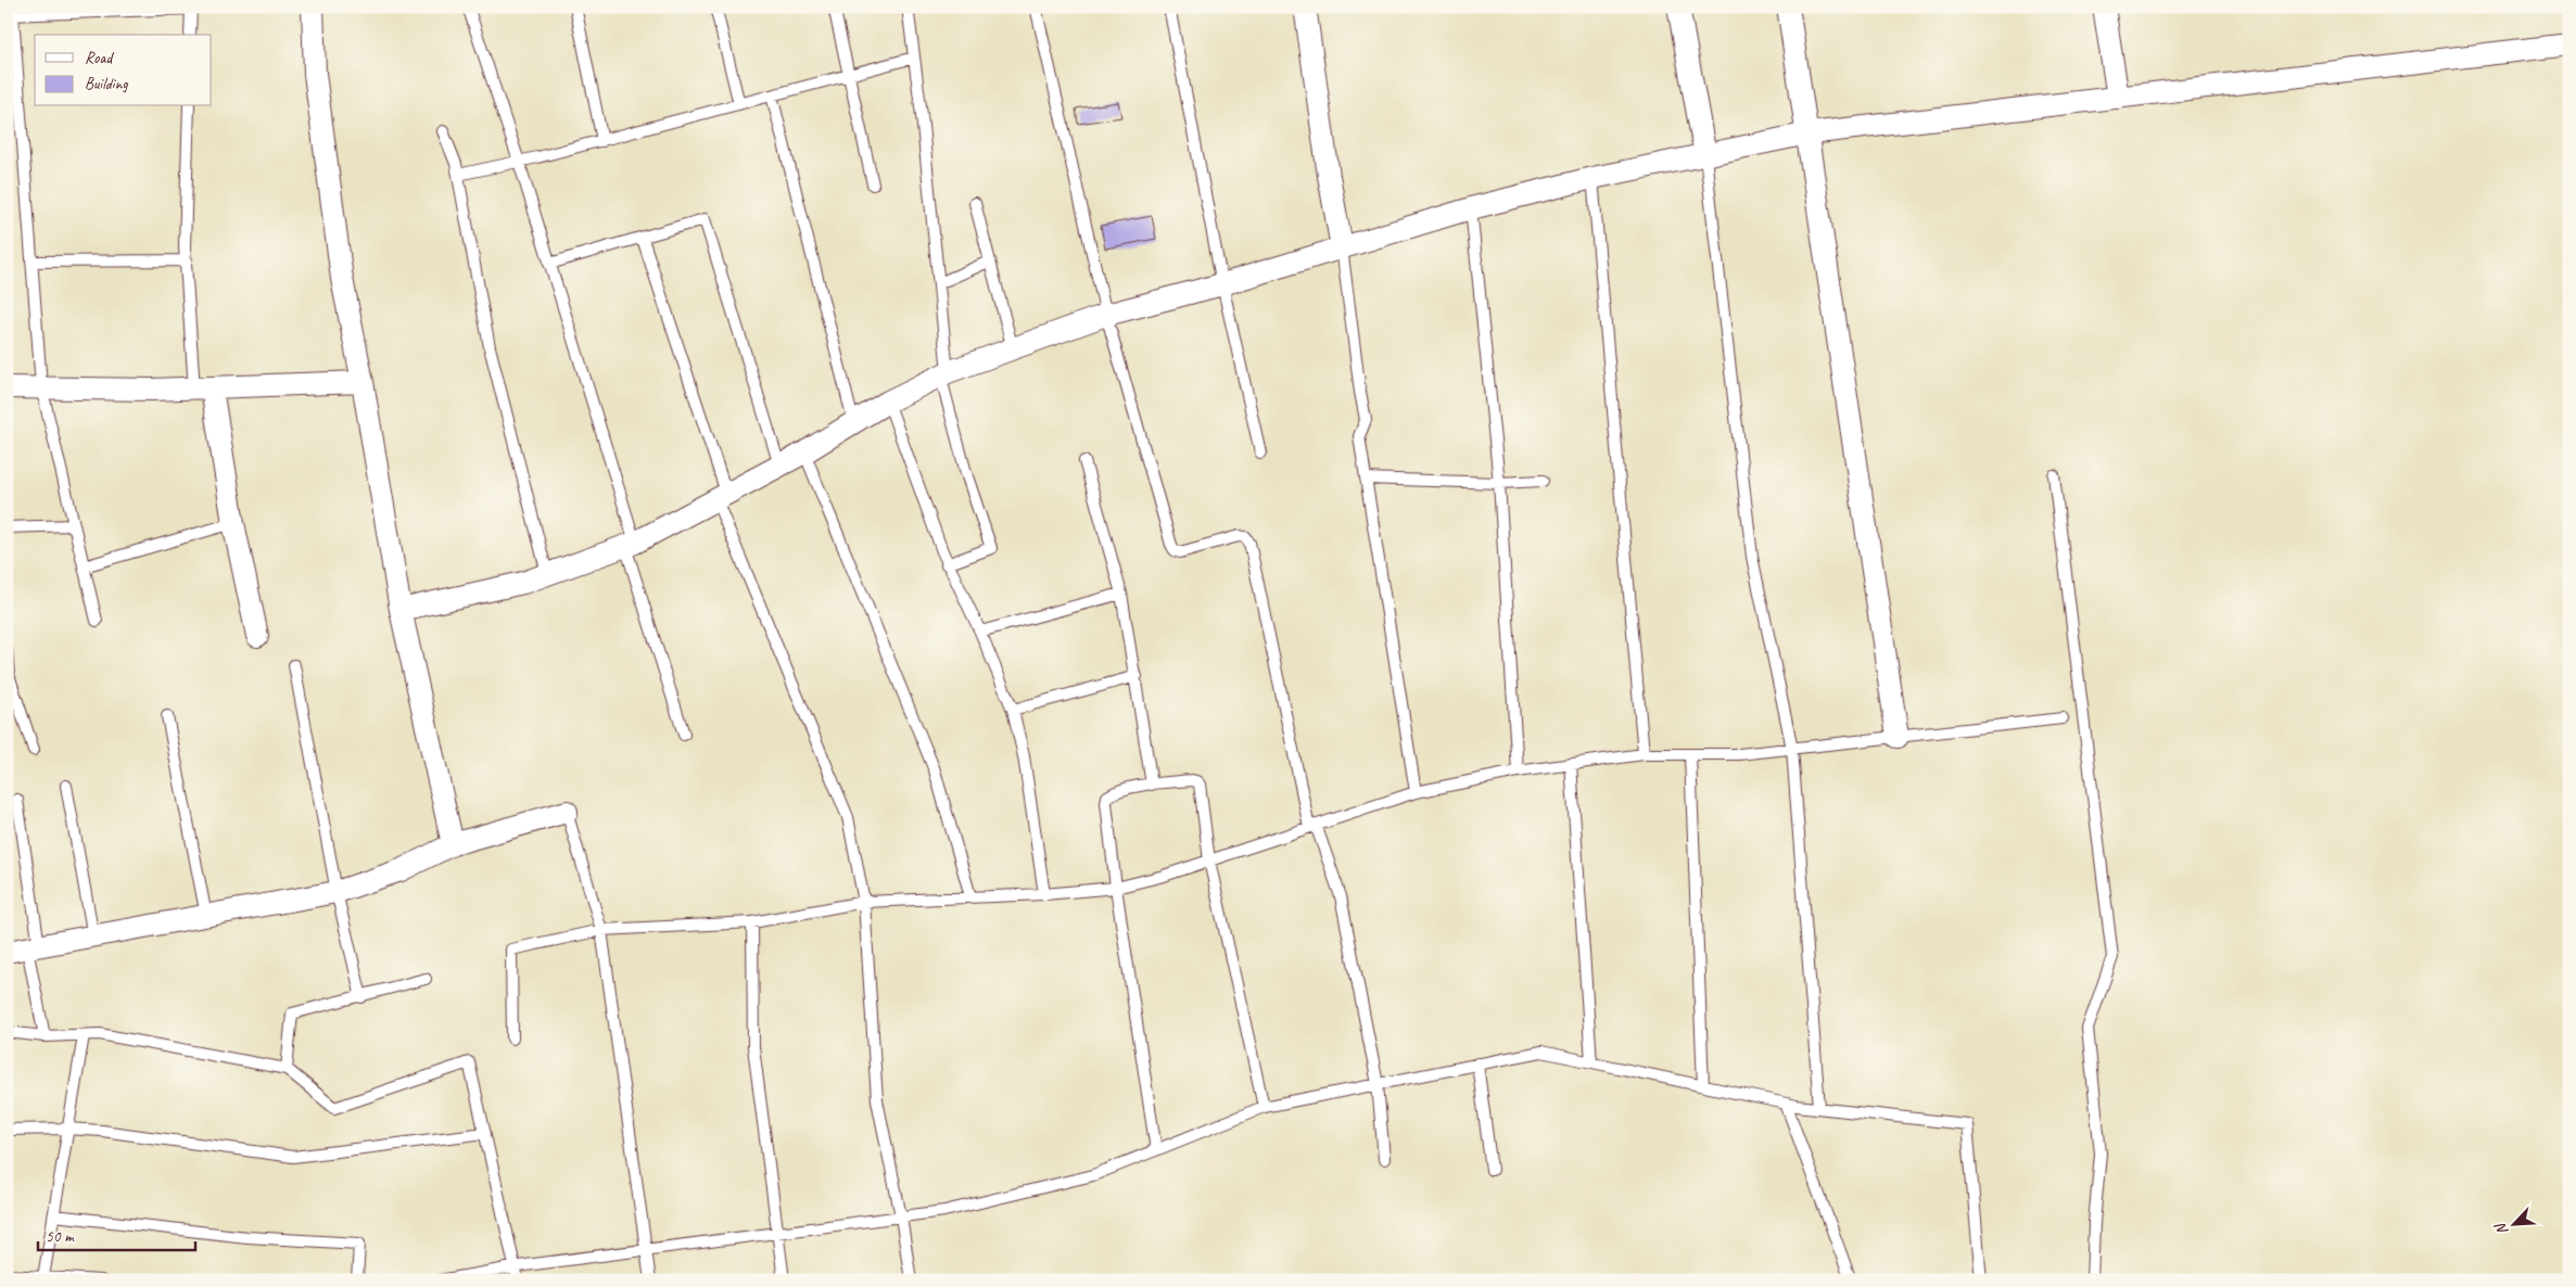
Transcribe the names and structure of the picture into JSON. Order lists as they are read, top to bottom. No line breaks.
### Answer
{"legend":["Road","Building"],"scale_bar":"50 m","north":"bottom left"}
